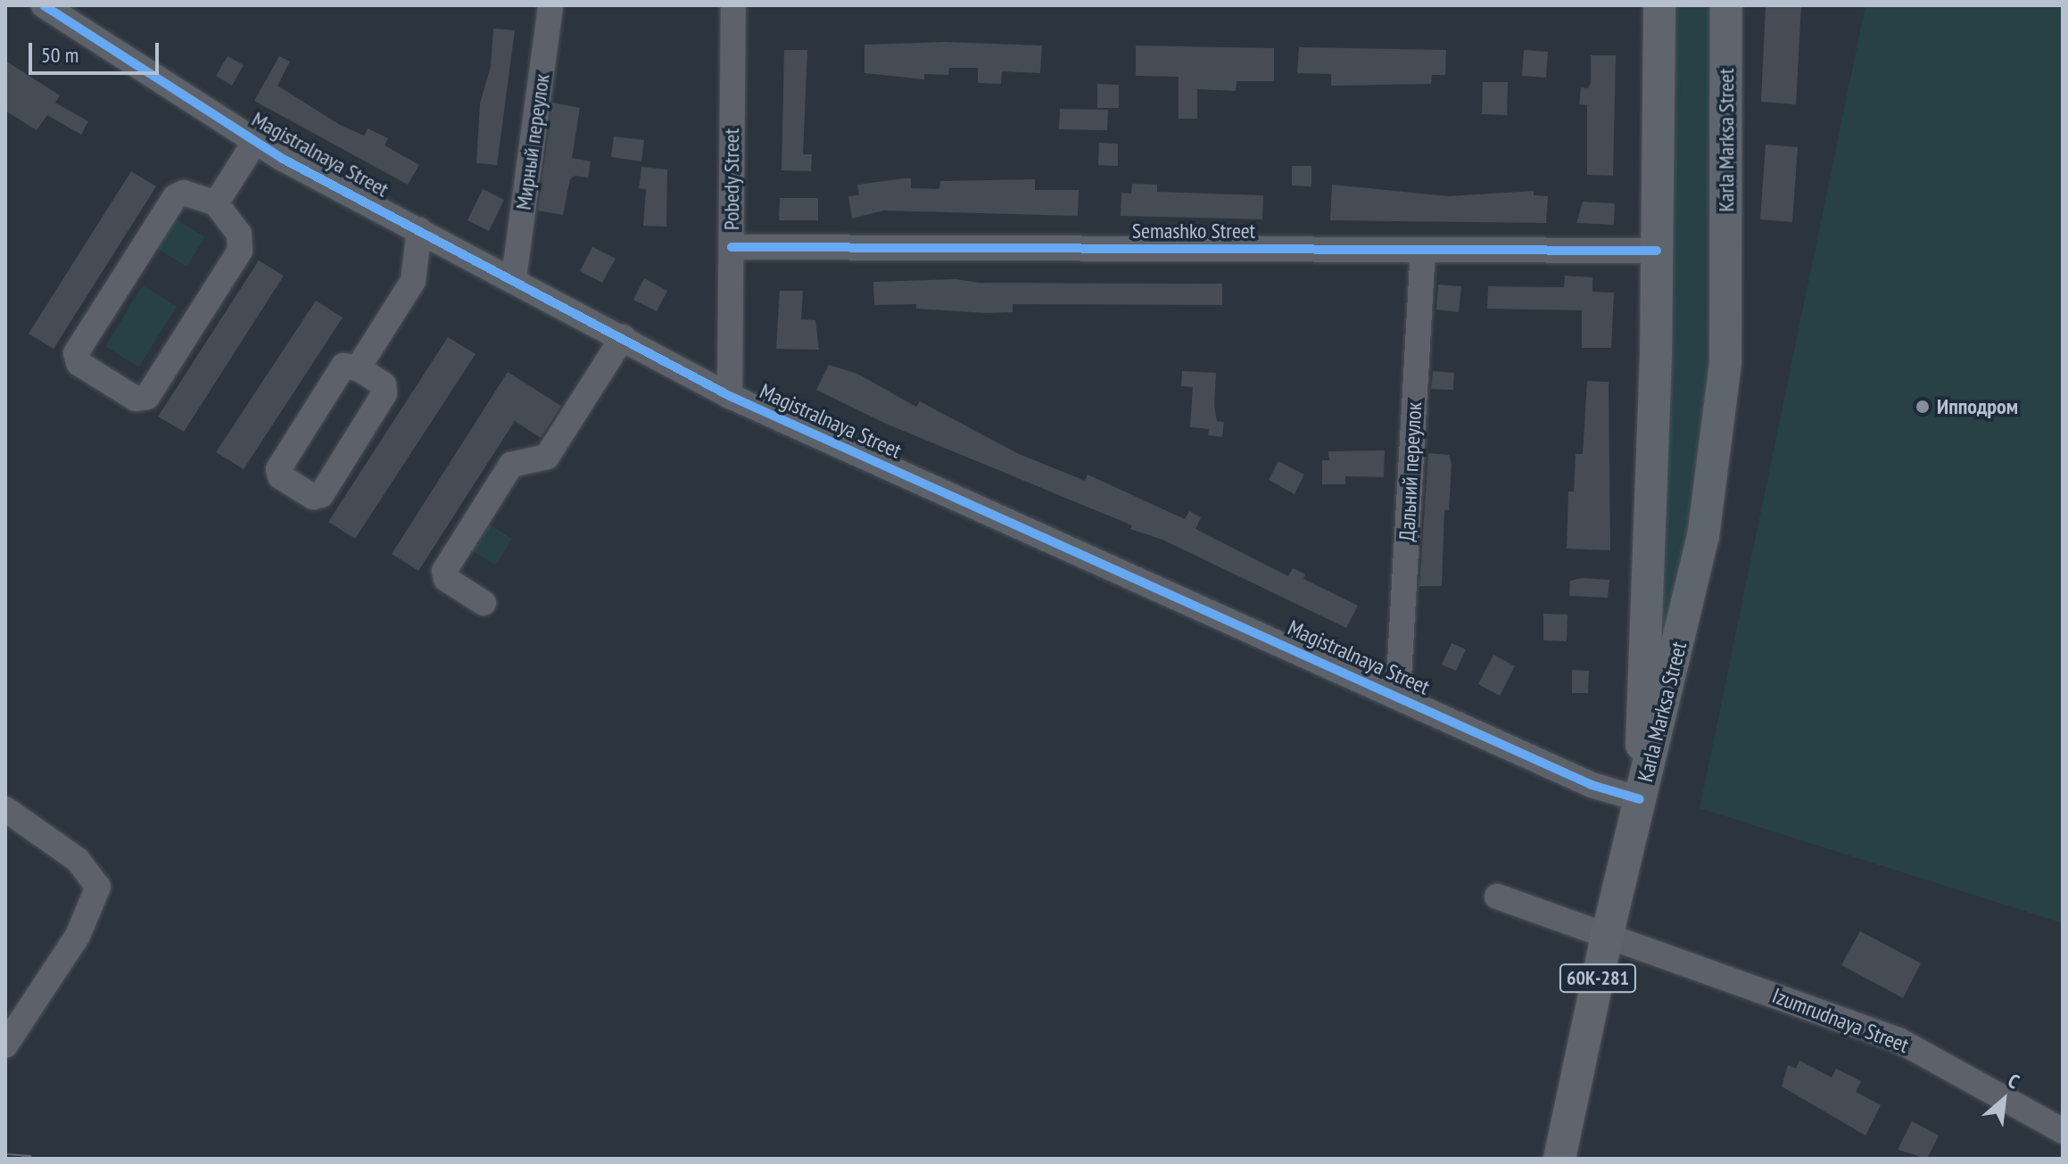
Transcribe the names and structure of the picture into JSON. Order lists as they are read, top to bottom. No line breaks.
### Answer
{"streets":{"main road":["Karla Marksa Street","60К-281"],"street":["Мирный переулок","Magistralnaya Street","Pobedy Street","Semashko Street","Дальний переулок","Izumrudnaya Street"]},"crossings":[["Karla Marksa Street","Magistralnaya Street"],["Karla Marksa Street","Semashko Street"],["Karla Marksa Street","60К-281"],["Мирный переулок","Magistralnaya Street"],["Magistralnaya Street","Pobedy Street"],["Magistralnaya Street","Дальний переулок"],["Magistralnaya Street","60К-281"],["Pobedy Street","Semashko Street"],["Semashko Street","Дальний переулок"],["60К-281","Izumrudnaya Street"]],"places":["Ипподром"],"scale_bar":"50 m","north":"top right"}
